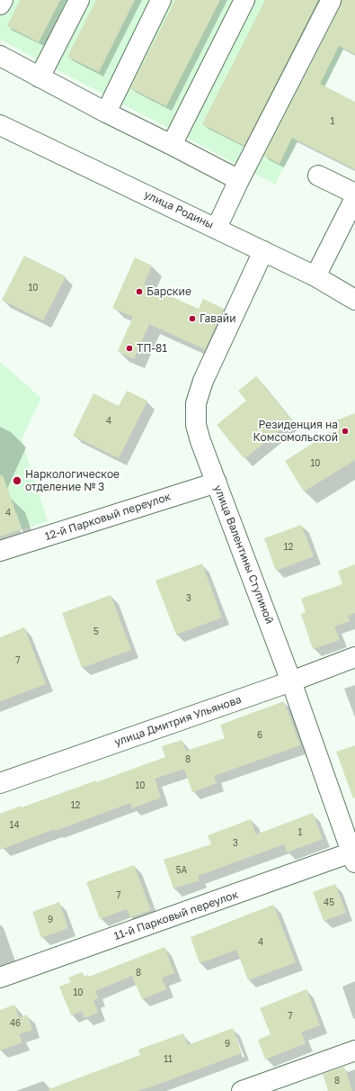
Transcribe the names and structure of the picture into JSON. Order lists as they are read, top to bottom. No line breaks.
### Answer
{"streets":{"street":["улица Родины","12-й Парковый переулок","улица Валентины Ступиной","улица Дмитрия Ульянова","11-й Парковый переулок"]},"crossings":[["улица Родины","улица Валентины Ступиной"],["12-й Парковый переулок","улица Валентины Ступиной"],["улица Валентины Ступиной","улица Дмитрия Ульянова"],["улица Валентины Ступиной","11-й Парковый переулок"]],"places":["Барские","Гавайи","ТП-81","Резиденция на Комсомольской","Наркологическое отделение № 3"],"house_numbers":["1","10","4","10","4","12","3","5","7","6","8","10","12","14","1","3","5А","7","45","9","4","8","10","7","46","9","11","8"]}
